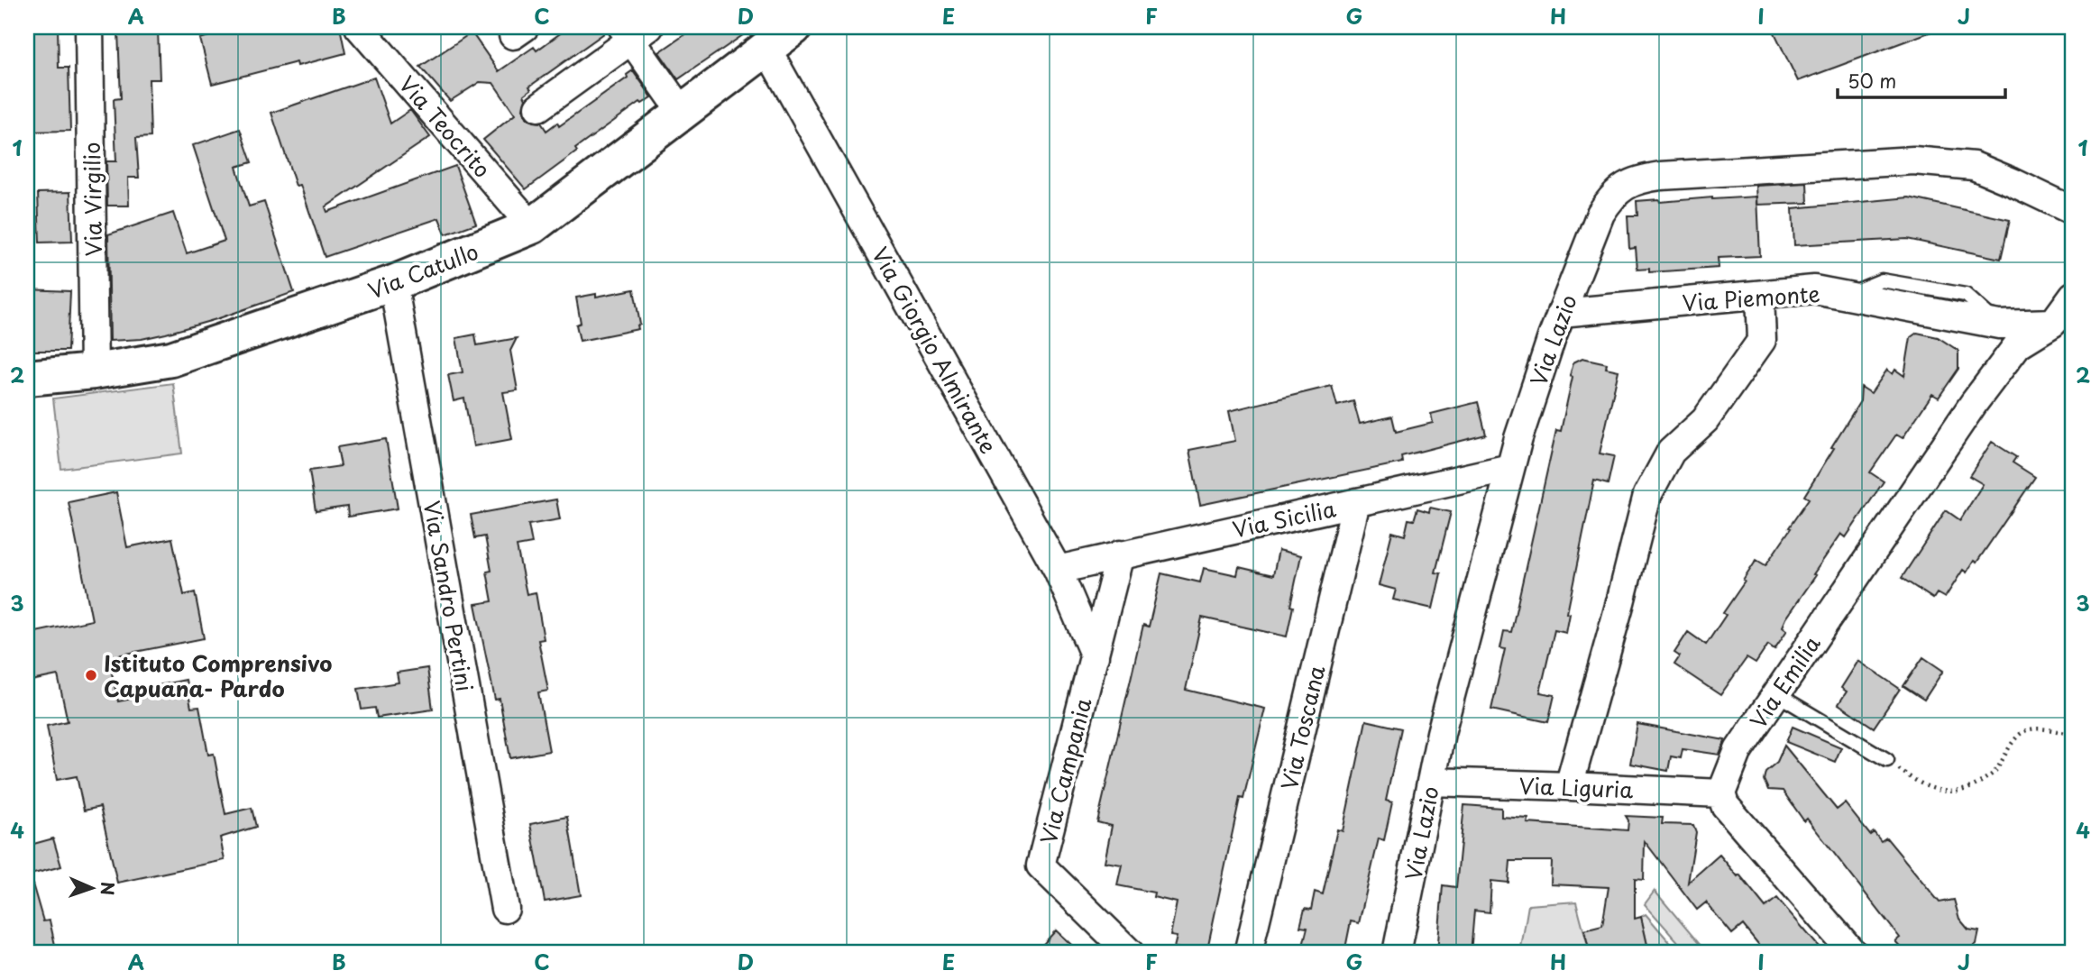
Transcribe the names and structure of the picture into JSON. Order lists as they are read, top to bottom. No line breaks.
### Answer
{"streets":{"street":["Via Teocrito","Via Virgilio","Via Catullo","Via Piemonte","Via Lazio","Via Giorgio Almirante","Via Sicilia","Via Sandro Pertini","Via Emilia","Via Toscana","Via Campania","Via Liguria"]},"crossings":[["Via Teocrito","Via Catullo"],["Via Virgilio","Via Catullo"],["Via Catullo","Via Giorgio Almirante"],["Via Catullo","Via Sandro Pertini"],["Via Piemonte","Via Lazio"],["Via Piemonte","Via Emilia"],["Via Lazio","Via Sicilia"],["Via Lazio","Via Liguria"],["Via Giorgio Almirante","Via Sicilia"],["Via Giorgio Almirante","Via Campania"],["Via Sicilia","Via Toscana"],["Via Sicilia","Via Campania"],["Via Emilia","Via Liguria"]],"places":["Istituto Comprensivo Capuana- Pardo"],"scale_bar":"50 m","north":"right","grid":{"columns":["A","B","C","D","E","F","G","H","I","J"],"rows":["1","2","3","4"]}}
